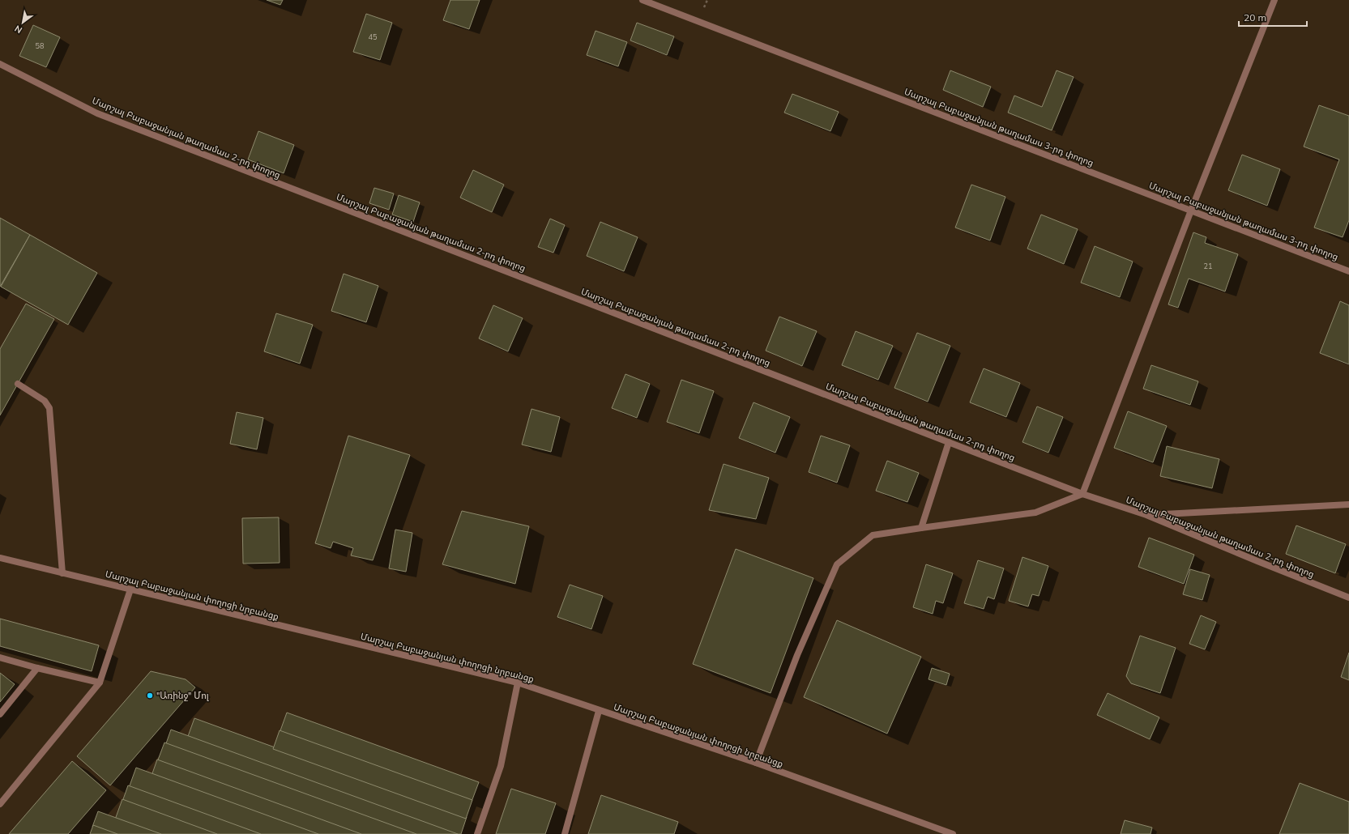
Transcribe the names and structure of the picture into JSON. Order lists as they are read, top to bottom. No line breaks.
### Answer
{"streets":{"street":["Մարշալ Բաբաջանյան թաղամաս 3-րդ փողոց","Մարշալ Բաբաջանյան թաղամաս 2-րդ փողոց","Մարշալ Բաբաջանյան փողոցի նրբանցք"]},"places":["\"Առինջ\" Մոլ"],"house_numbers":["45","58","21"],"scale_bar":"20 m","north":"bottom left"}
